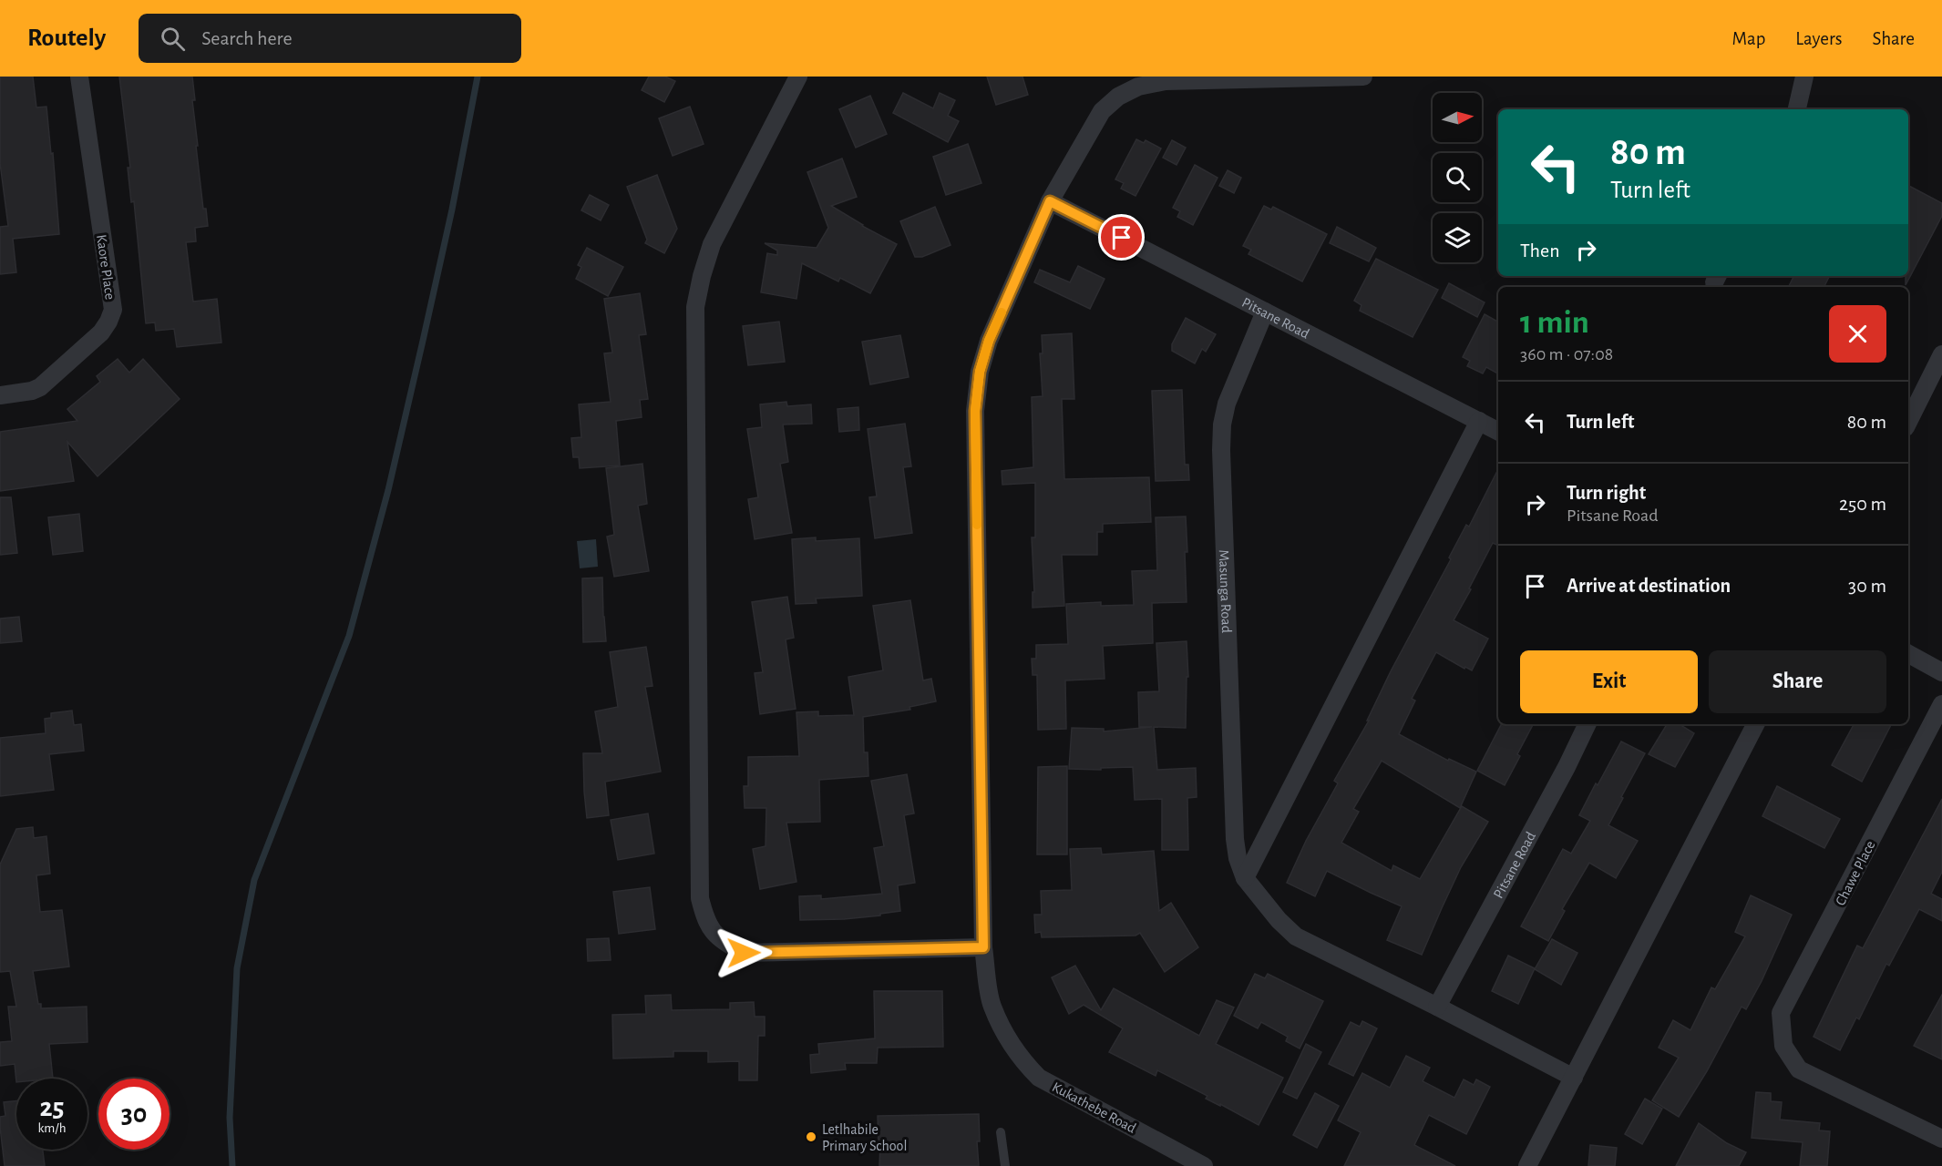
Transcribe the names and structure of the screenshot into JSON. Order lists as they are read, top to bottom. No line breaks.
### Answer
{"streets":{"street":["Kaore Place","Pitsane Road","Masunga Road","Chawe Place","Kukathebe Road"]},"crossings":[["Pitsane Road","Masunga Road"],["Pitsane Road","Kukathebe Road"]],"places":["Letlhabile Primary School"],"north":"right","page":{"header":"Routely","search":"Search here","nav":["Map","Layers","Share"],"turn":["80 m","Turn left"],"then":"Then","heading":["1 min","360 m · 07:08"],"list":[{"name":"Turn left","value":"80 m"},{"name":"Turn right","note":"Pitsane Road","value":"250 m"},{"name":"Arrive at destination","value":"30 m"}],"buttons":["Exit","Share"],"speed":"25 km/h","limit":"30"}}
